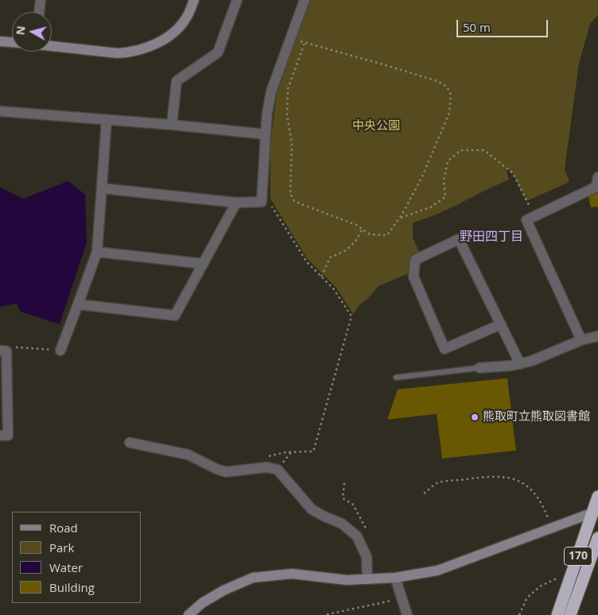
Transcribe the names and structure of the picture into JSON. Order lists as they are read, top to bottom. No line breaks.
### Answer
{"streets":{"highway":["170"]},"districts":["野田四丁目"],"parks":["中央公園"],"places":["熊取町立熊取図書館"],"legend":["Road","Park","Water","Building"],"scale_bar":"50 m","north":"left"}
